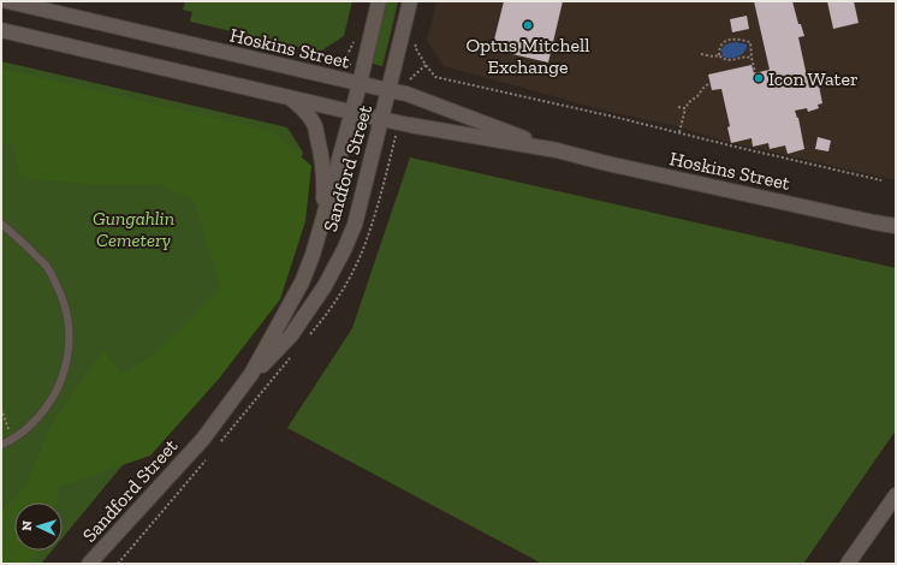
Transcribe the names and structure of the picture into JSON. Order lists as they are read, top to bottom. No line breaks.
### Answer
{"streets":{"street":["Hoskins Street","Sandford Street"]},"crossings":[["Hoskins Street","Sandford Street"]],"parks":["Gungahlin Cemetery"],"places":["Optus Mitchell Exchange","Icon Water"],"north":"left"}
